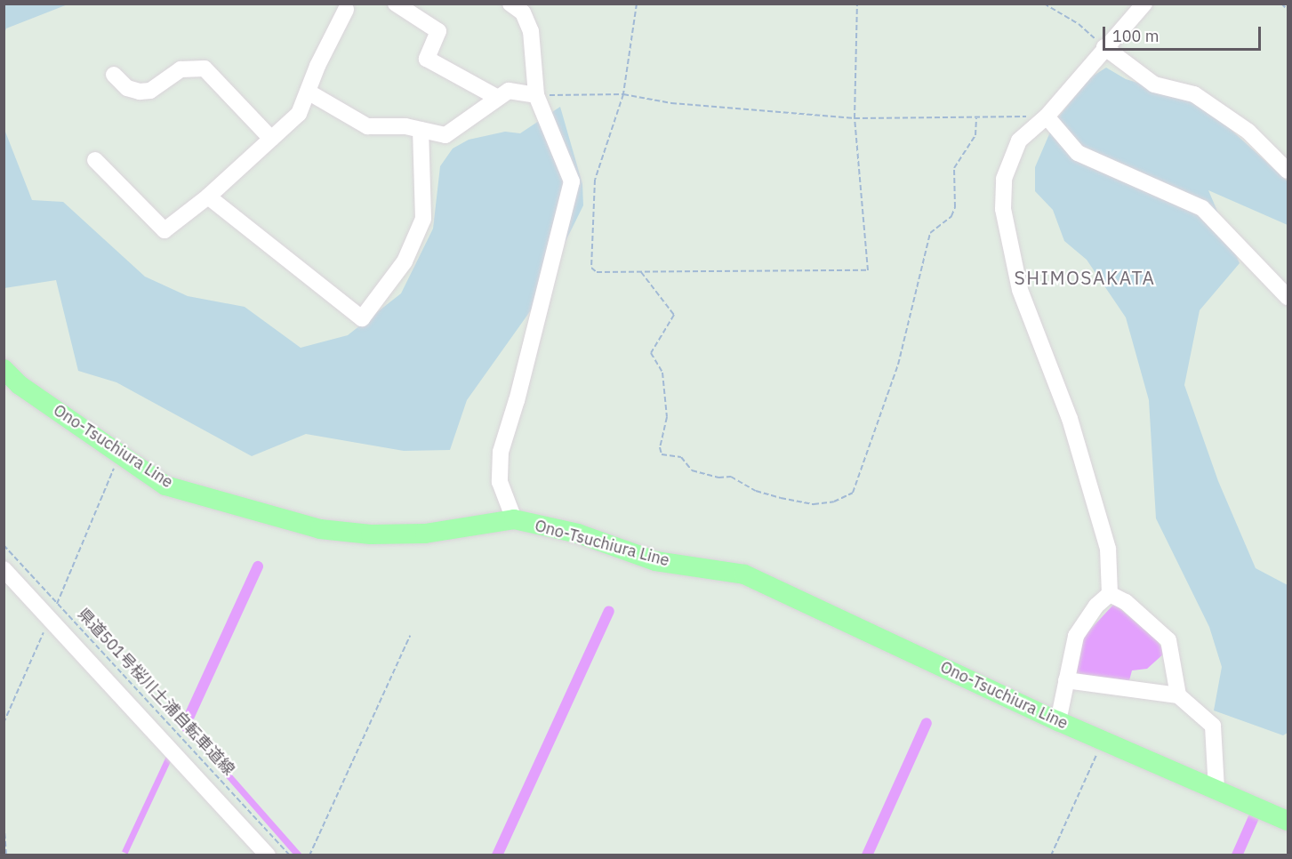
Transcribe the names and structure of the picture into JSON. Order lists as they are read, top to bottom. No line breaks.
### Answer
{"streets":{"main road":["Ono-Tsuchiura Line"],"path":["県道501号桜川土浦自転車道線"]},"districts":["SHIMOSAKATA"],"scale_bar":"100 m"}
